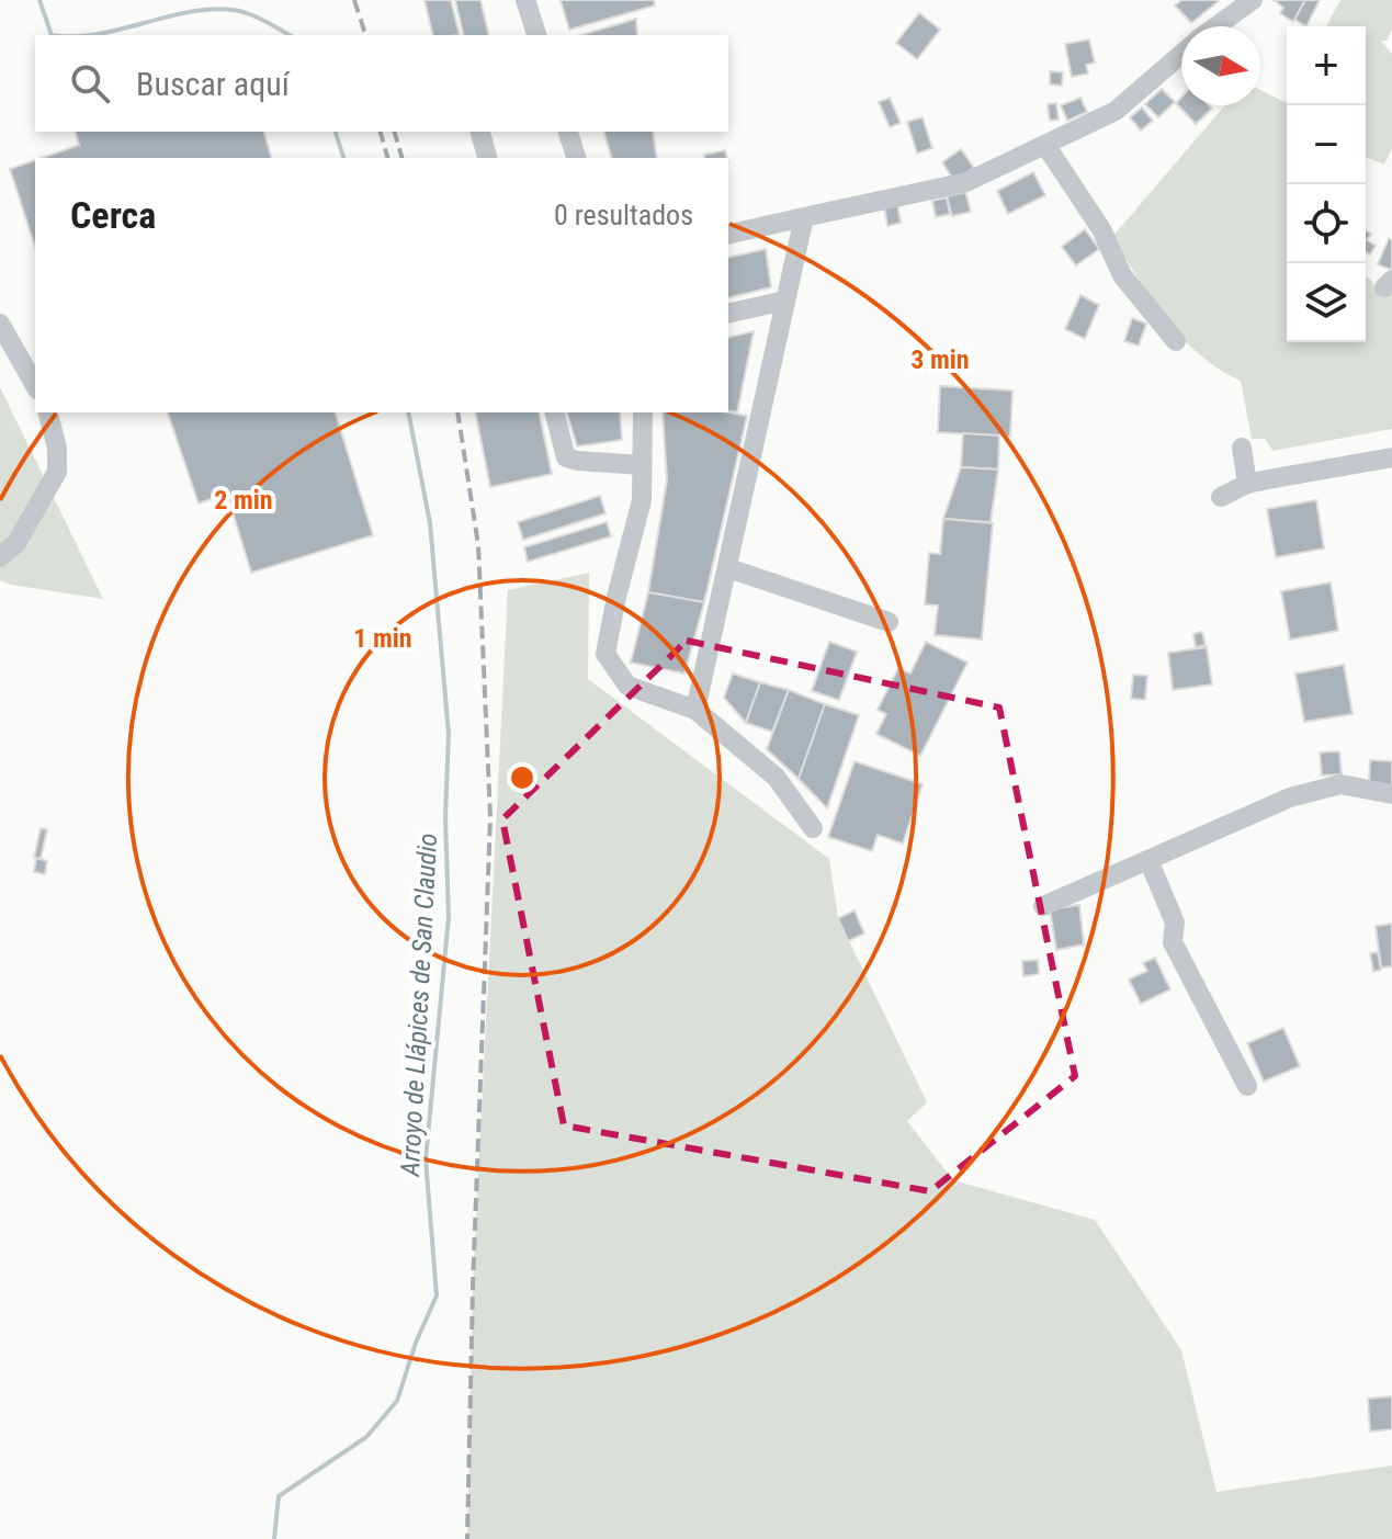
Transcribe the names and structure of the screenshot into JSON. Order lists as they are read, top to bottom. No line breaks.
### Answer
{"water":["Arroyo de Llápices de San Claudio"],"north":"right","page":{"map_buttons":["+","−"],"search":"Buscar aquí","heading":["Cerca","0 resultados"]},"rings":["3 min","2 min","1 min"]}
